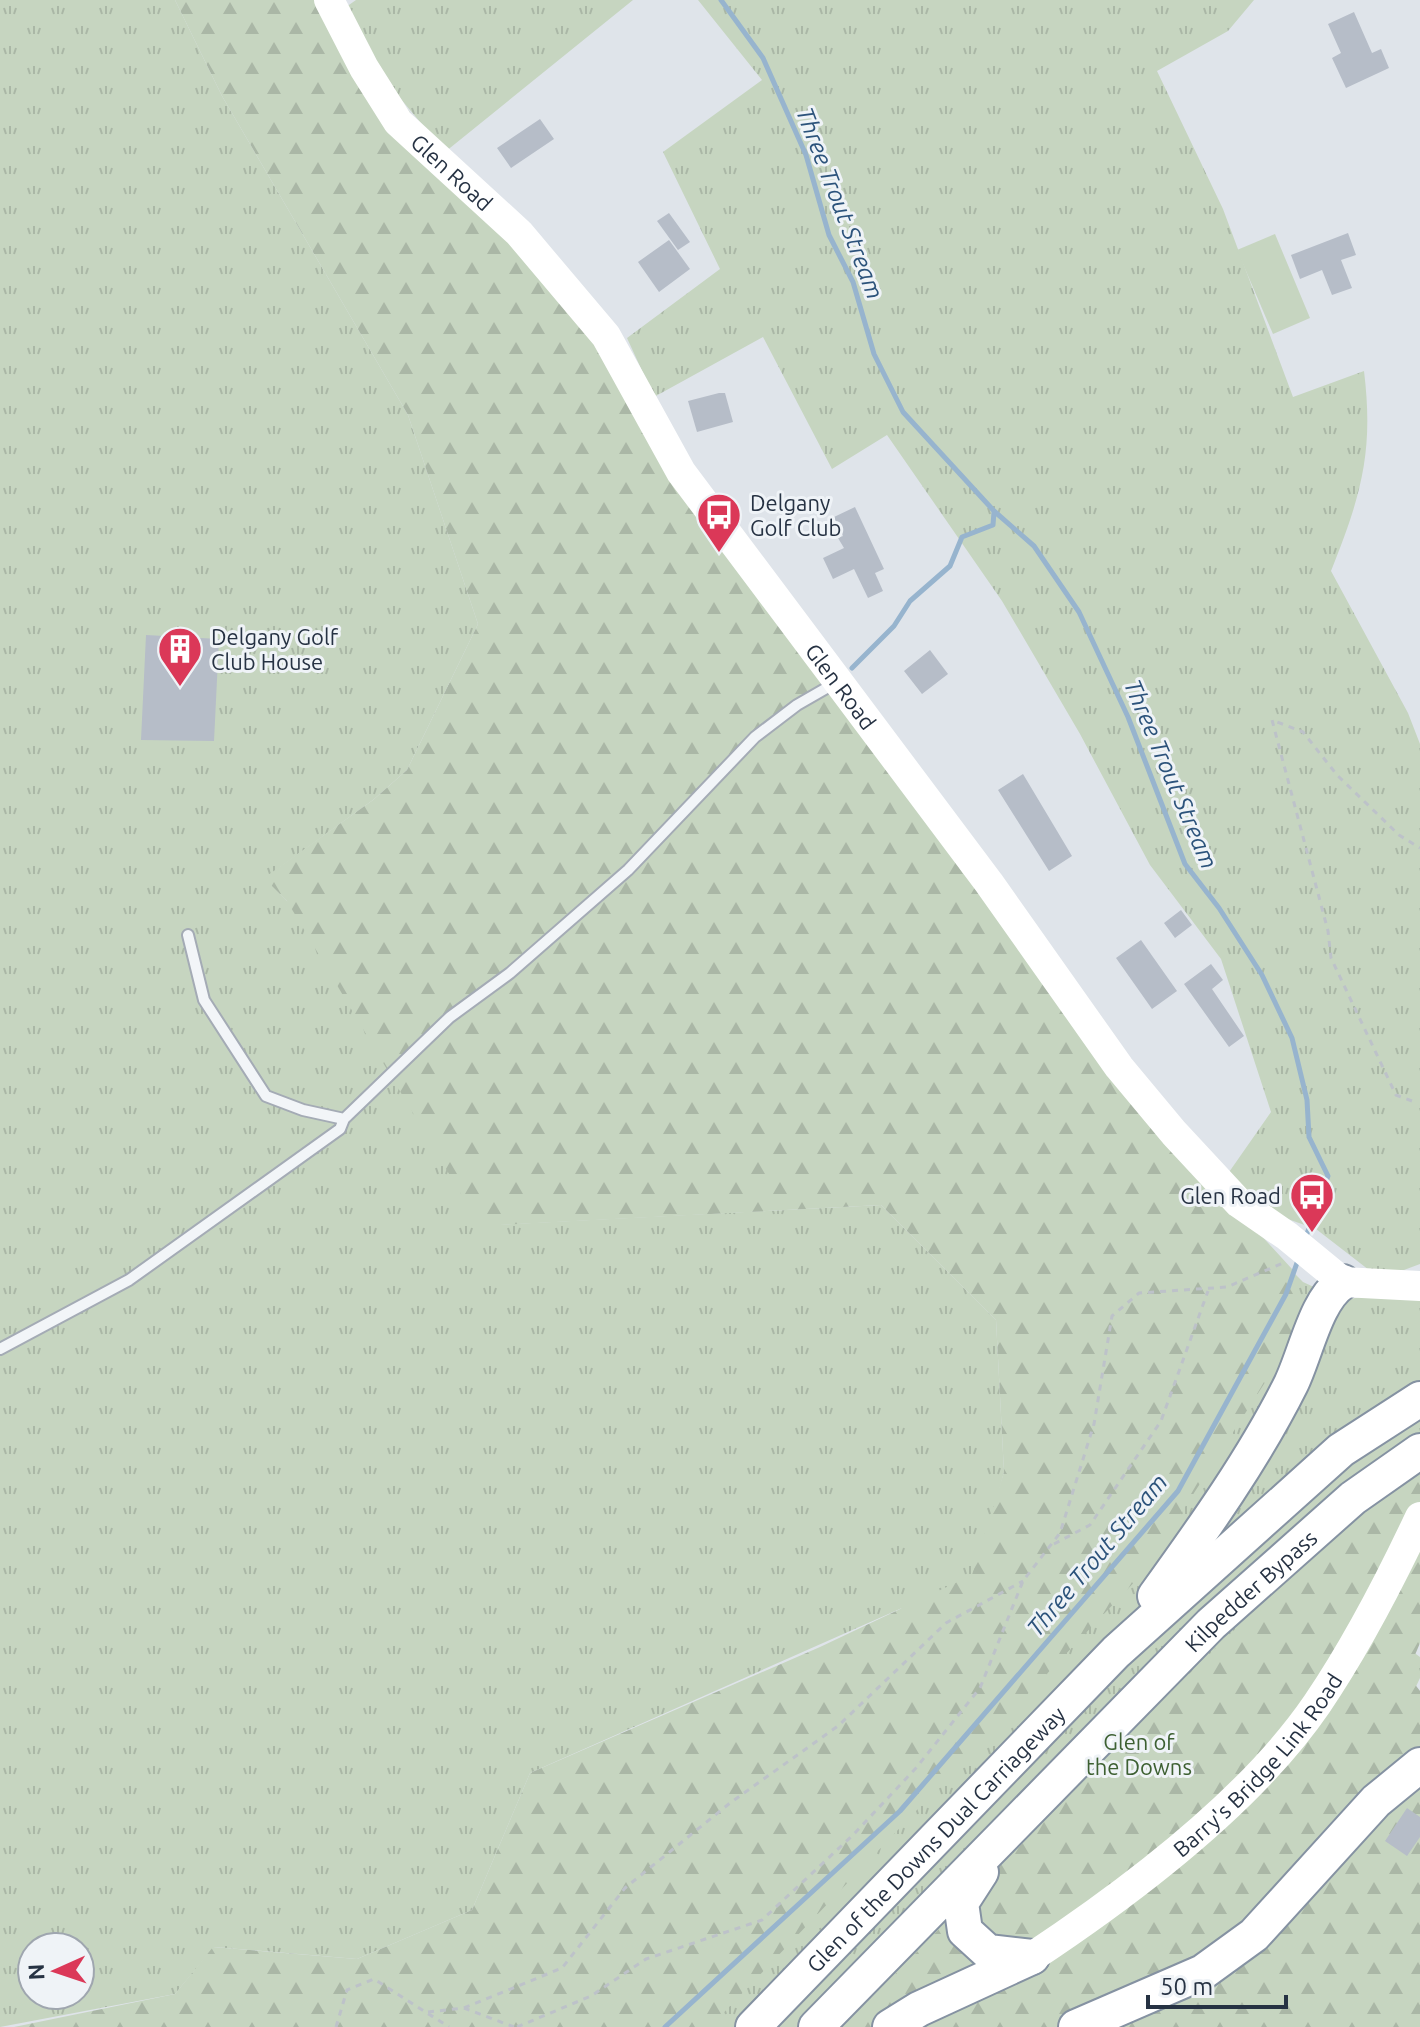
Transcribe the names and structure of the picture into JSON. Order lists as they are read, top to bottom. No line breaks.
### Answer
{"streets":{"highway":["Kilpedder Bypass","Glen of the Downs Dual Carriageway"],"main road":["Glen Road","Barry's Bridge Link Road"]},"crossings":[["Kilpedder Bypass","Glen of the Downs Dual Carriageway"]],"water":["Three Trout Stream"],"parks":["Glen of the Downs"],"places":{"bus stop":["Delgany Golf Club","Glen Road"],"building":["Delgany Golf Club House"]},"scale_bar":"50 m","north":"left"}
